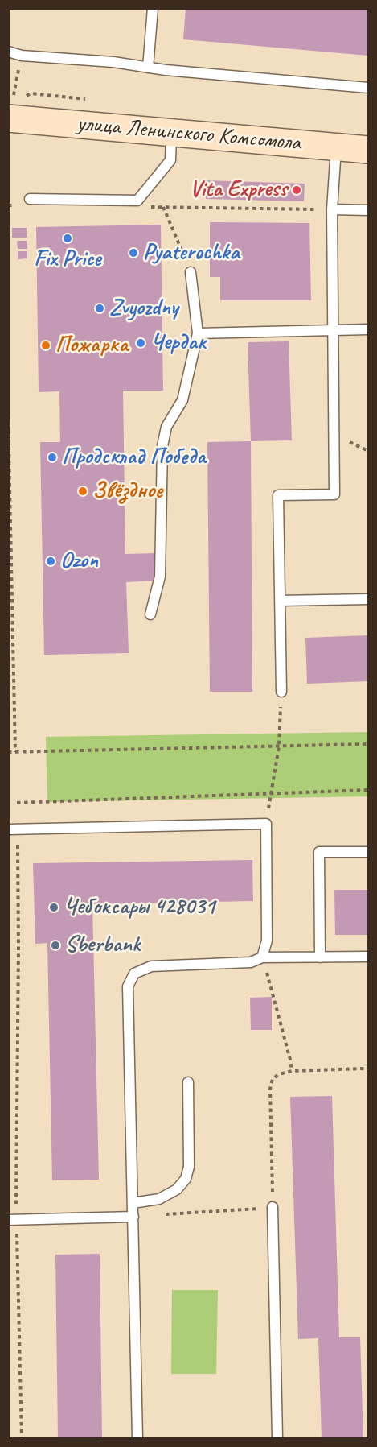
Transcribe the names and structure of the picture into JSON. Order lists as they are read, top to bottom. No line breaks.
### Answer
{"streets":{"main road":["улица Ленинского Комсомола"]},"places":["Vita Express","Fix Price","Pyaterochka","Zvyozdny","Чердак","Пожарка","Продсклад Победа","Звёздное","Ozon","Чебоксары 428031","Sberbank"]}
